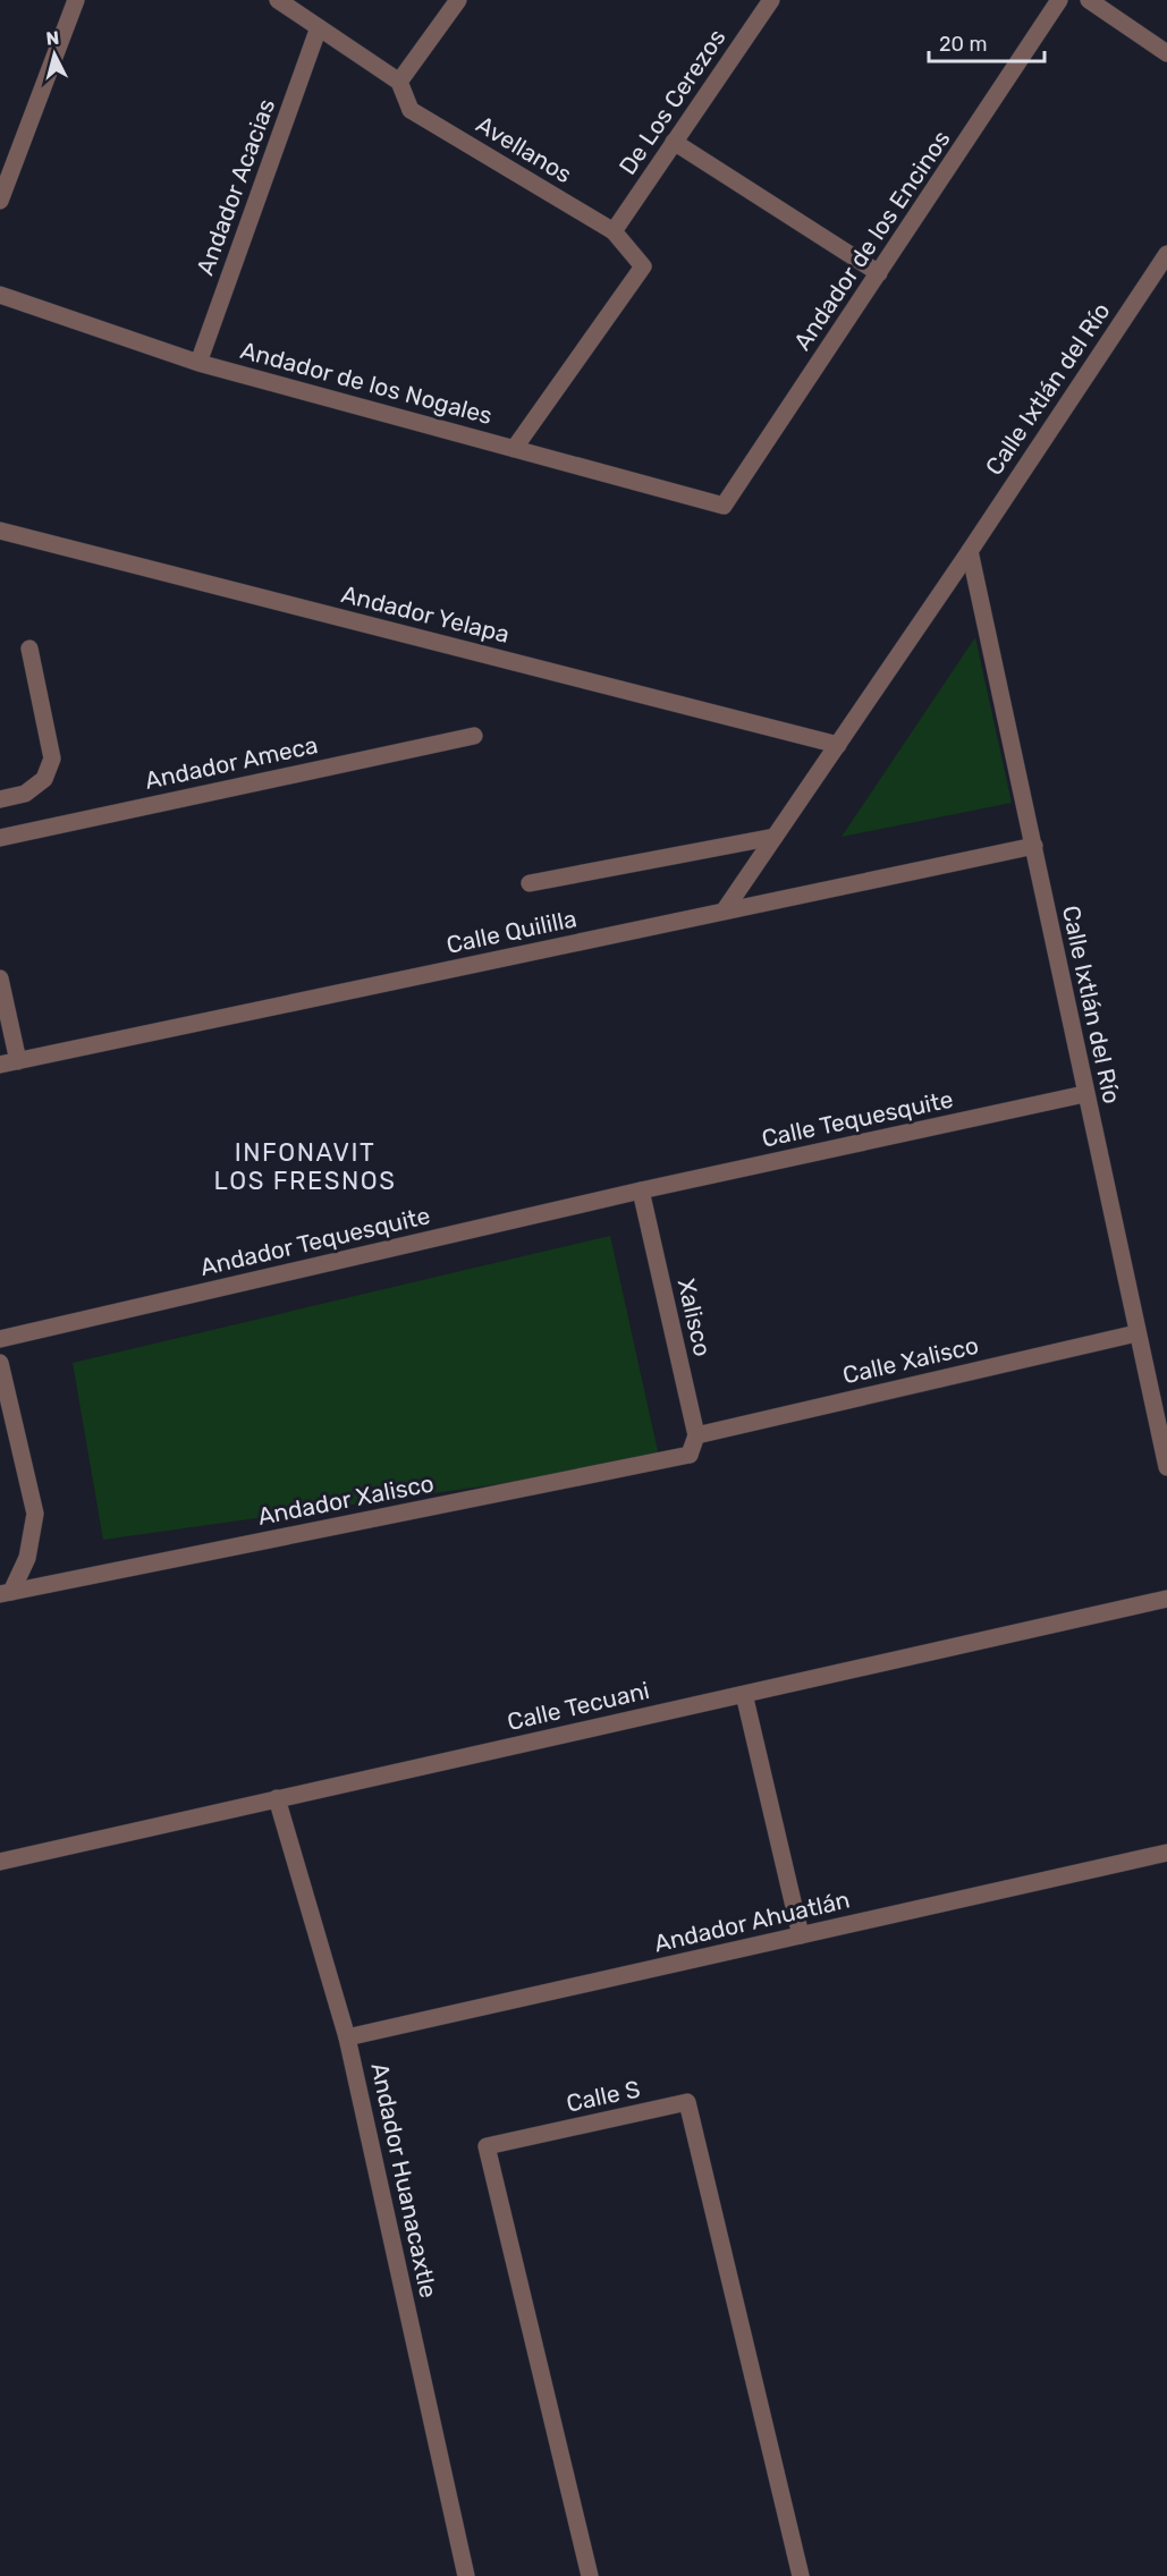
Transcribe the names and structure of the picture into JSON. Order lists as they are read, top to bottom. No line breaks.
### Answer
{"streets":{"street":["De Los Cerezos","Avellanos","Andador Acacias","Andador de los Encinos","Andador de los Nogales","Calle Ixtlán del Río","Andador Yelapa","Andador Ameca","Calle Quililla","Calle Tequesquite","Andador Tequesquite","Xalisco","Calle Xalisco","Andador Xalisco","Calle Tecuani","Andador Ahuatlán","Calle S","Andador Huanacaxtle"]},"crossings":[["De Los Cerezos","Avellanos"],["Avellanos","Andador de los Nogales"],["Andador Acacias","Andador de los Nogales"],["Andador de los Encinos","Andador de los Nogales"],["Calle Ixtlán del Río","Andador Yelapa"],["Calle Ixtlán del Río","Calle Quililla"],["Calle Ixtlán del Río","Calle Tequesquite"],["Calle Ixtlán del Río","Calle Xalisco"],["Calle Tequesquite","Andador Tequesquite"],["Calle Tequesquite","Xalisco"],["Andador Tequesquite","Xalisco"],["Xalisco","Calle Xalisco"],["Xalisco","Andador Xalisco"],["Calle Xalisco","Andador Xalisco"],["Calle Tecuani","Andador Huanacaxtle"],["Andador Ahuatlán","Andador Huanacaxtle"]],"districts":["INFONAVIT LOS FRESNOS"],"scale_bar":"20 m","north":"top"}
